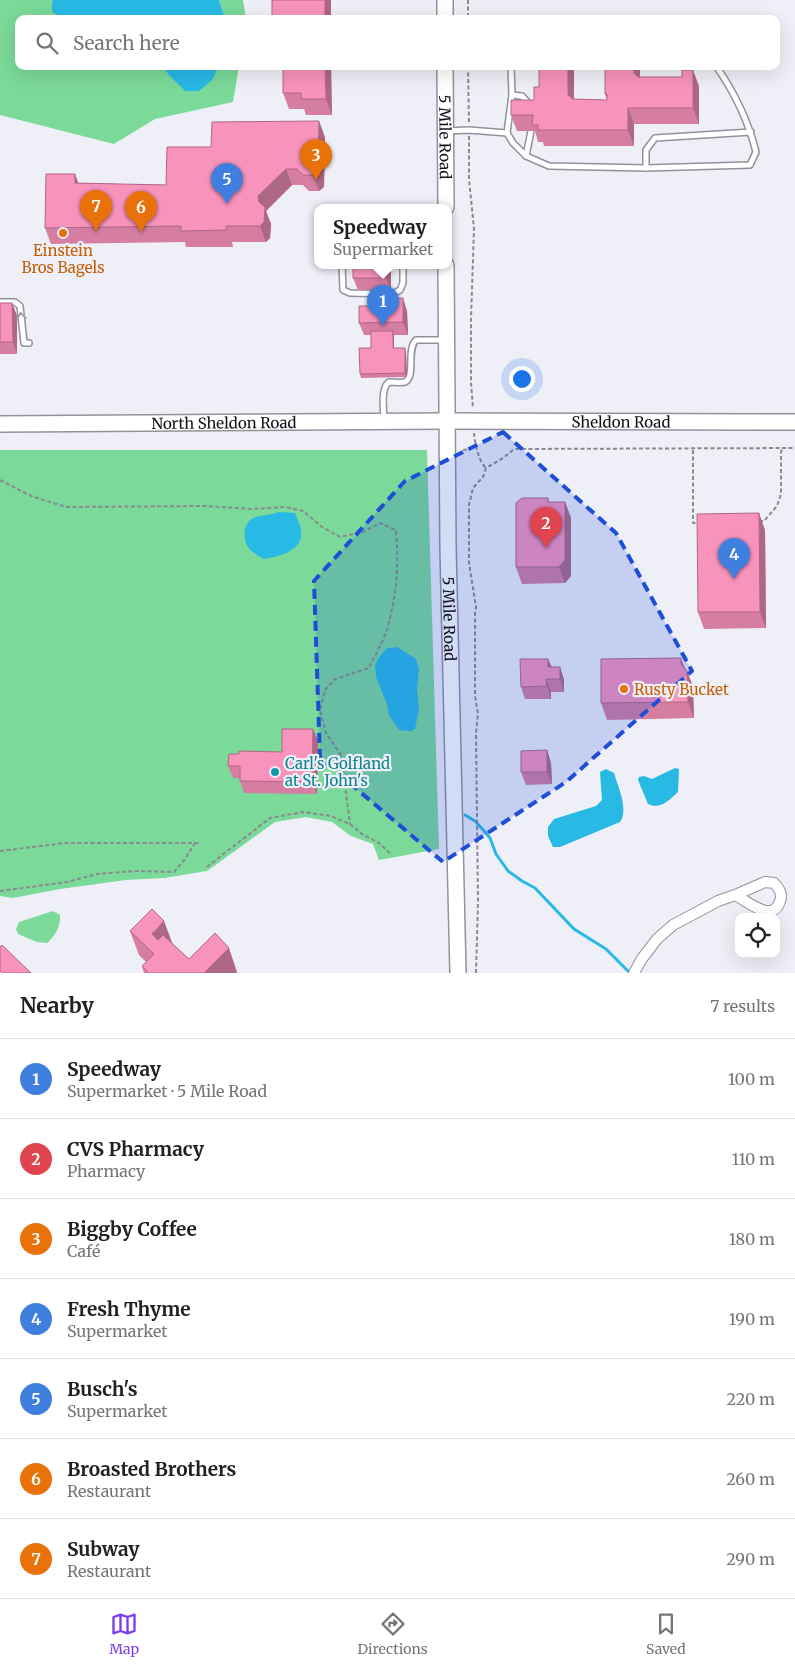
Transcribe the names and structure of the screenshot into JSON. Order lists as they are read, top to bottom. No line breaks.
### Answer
{"streets":{"street":["5 Mile Road","Sheldon Road","North Sheldon Road"]},"crossings":[["5 Mile Road","Sheldon Road"],["5 Mile Road","North Sheldon Road"],["Sheldon Road","North Sheldon Road"]],"places":["Einstein Bros Bagels","Rusty Bucket","Carl's Golfland at St. John's"],"page":{"search":"Search here","pins":["3","5","7","6","1","2","4"],"popup":["Speedway","Supermarket"],"heading":["Nearby","7 results"],"list":[{"mark":"1","name":"Speedway","note":"Supermarket · 5 Mile Road","value":"100 m"},{"mark":"2","name":"CVS Pharmacy","note":"Pharmacy","value":"110 m"},{"mark":"3","name":"Biggby Coffee","note":"Café","value":"180 m"},{"mark":"4","name":"Fresh Thyme","note":"Supermarket","value":"190 m"},{"mark":"5","name":"Busch's","note":"Supermarket","value":"220 m"},{"mark":"6","name":"Broasted Brothers","note":"Restaurant","value":"260 m"},{"mark":"7","name":"Subway","note":"Restaurant","value":"290 m"}],"nav":["Map","Directions","Saved"]}}
